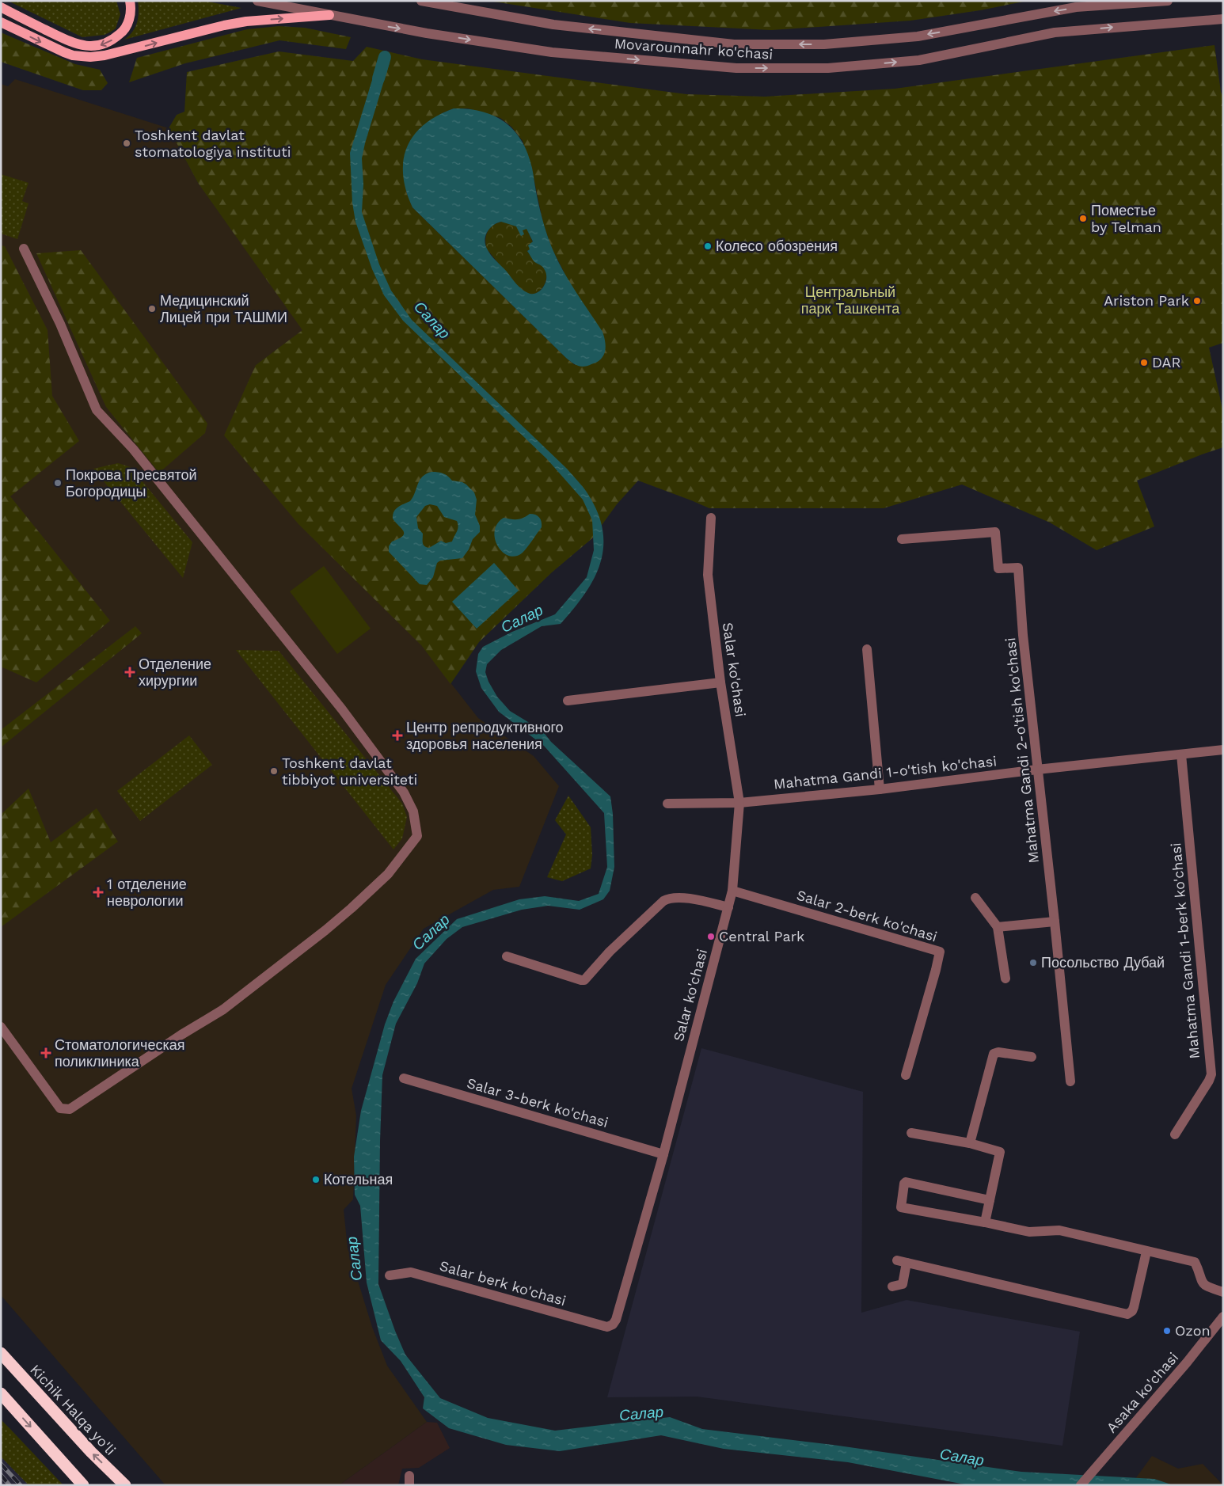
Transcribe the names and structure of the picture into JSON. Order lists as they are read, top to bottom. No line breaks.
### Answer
{"streets":{"highway":["Kichik Halqa yo'li"],"street":["Movarounnahr ko'chasi","Salar ko'chasi","Mahatma Gandi 2-o'tish ko'chasi","Mahatma Gandi 1-o'tish ko'chasi","Salar 2-berk ko'chasi","Mahatma Gandi 1-berk ko'chasi","Salar 3-berk ko'chasi","Salar berk ko'chasi","Asaka ko'chasi"]},"crossings":[["Salar ko'chasi","Mahatma Gandi 1-o'tish ko'chasi"],["Salar ko'chasi","Salar 2-berk ko'chasi"],["Salar ko'chasi","Salar 3-berk ko'chasi"],["Salar ko'chasi","Salar berk ko'chasi"],["Mahatma Gandi 2-o'tish ko'chasi","Mahatma Gandi 1-o'tish ko'chasi"],["Mahatma Gandi 1-o'tish ko'chasi","Mahatma Gandi 1-berk ko'chasi"]],"water":["Салар"],"parks":["Центральный парк Ташкента"],"places":{"other":["Toshkent davlat stomatologiya instituti","Поместье by Telman","Колесо обозрения","Ariston Park","Медицинский Лицей при ТАШМИ","DAR","Покрова Пресвятой Богородицы","Toshkent davlat tibbiyot universiteti","Central Park","Посольство Дубай","Котельная","Ozon"],"health":["Отделение хирургии","Центр репродуктивного здоровья населения","1 отделение неврологии","Стоматологическая поликлиника"]}}
